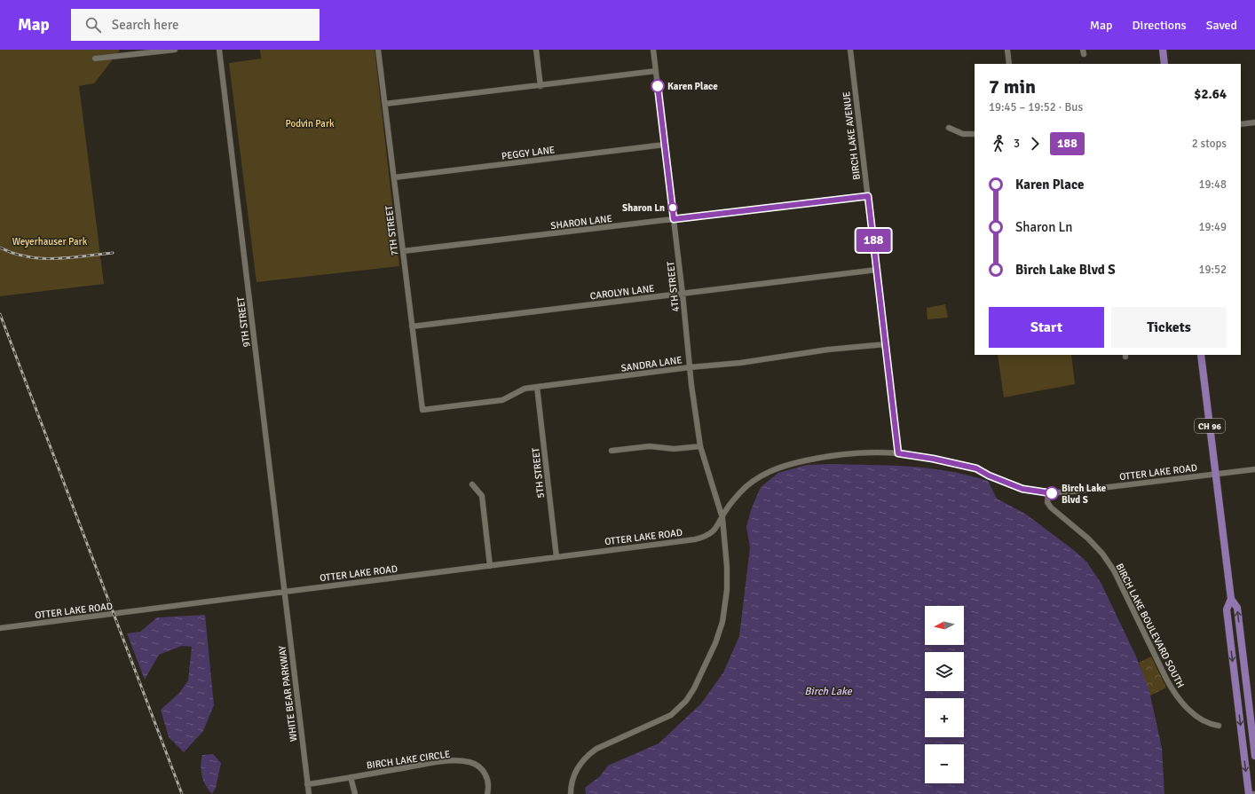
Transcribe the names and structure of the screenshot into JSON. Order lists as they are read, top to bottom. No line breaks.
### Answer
{"streets":{"main road":["CH 96"],"street":["BIRCH LAKE AVENUE","PEGGY LANE","SHARON LANE","7TH STREET","4TH STREET","CAROLYN LANE","9TH STREET","SANDRA LANE","OTTER LAKE ROAD","5TH STREET","BIRCH LAKE BOULEVARD SOUTH","WHITE BEAR PARKWAY","BIRCH LAKE CIRCLE"]},"crossings":[["BIRCH LAKE AVENUE","SHARON LANE"],["BIRCH LAKE AVENUE","CAROLYN LANE"],["BIRCH LAKE AVENUE","SANDRA LANE"],["BIRCH LAKE AVENUE","OTTER LAKE ROAD"],["PEGGY LANE","7TH STREET"],["PEGGY LANE","4TH STREET"],["SHARON LANE","7TH STREET"],["SHARON LANE","4TH STREET"],["7TH STREET","CAROLYN LANE"],["7TH STREET","SANDRA LANE"],["4TH STREET","CAROLYN LANE"],["4TH STREET","SANDRA LANE"],["4TH STREET","OTTER LAKE ROAD"],["9TH STREET","OTTER LAKE ROAD"],["9TH STREET","WHITE BEAR PARKWAY"],["SANDRA LANE","5TH STREET"],["CH 96","OTTER LAKE ROAD"],["OTTER LAKE ROAD","5TH STREET"],["OTTER LAKE ROAD","BIRCH LAKE BOULEVARD SOUTH"],["OTTER LAKE ROAD","WHITE BEAR PARKWAY"],["WHITE BEAR PARKWAY","BIRCH LAKE CIRCLE"]],"water":["Birch Lake"],"parks":["Podvin Park","Weyerhauser Park"],"places":["Karen Place","Sharon Ln","Birch Lake Blvd S"],"lines":["bus line 188"],"north":"left","page":{"header":"Map","search":"Search here","nav":["Map","Directions","Saved"],"on_map":"188","heading":["7 min","19:45 – 19:52 · Bus","$2.64"],"legs":["3","188","2 stops"],"list":[{"name":"Karen Place","value":"19:48"},{"name":"Sharon Ln","value":"19:49"},{"name":"Birch Lake Blvd S","value":"19:52"}],"buttons":["Start","Tickets"],"map_buttons":["+","−"]}}
